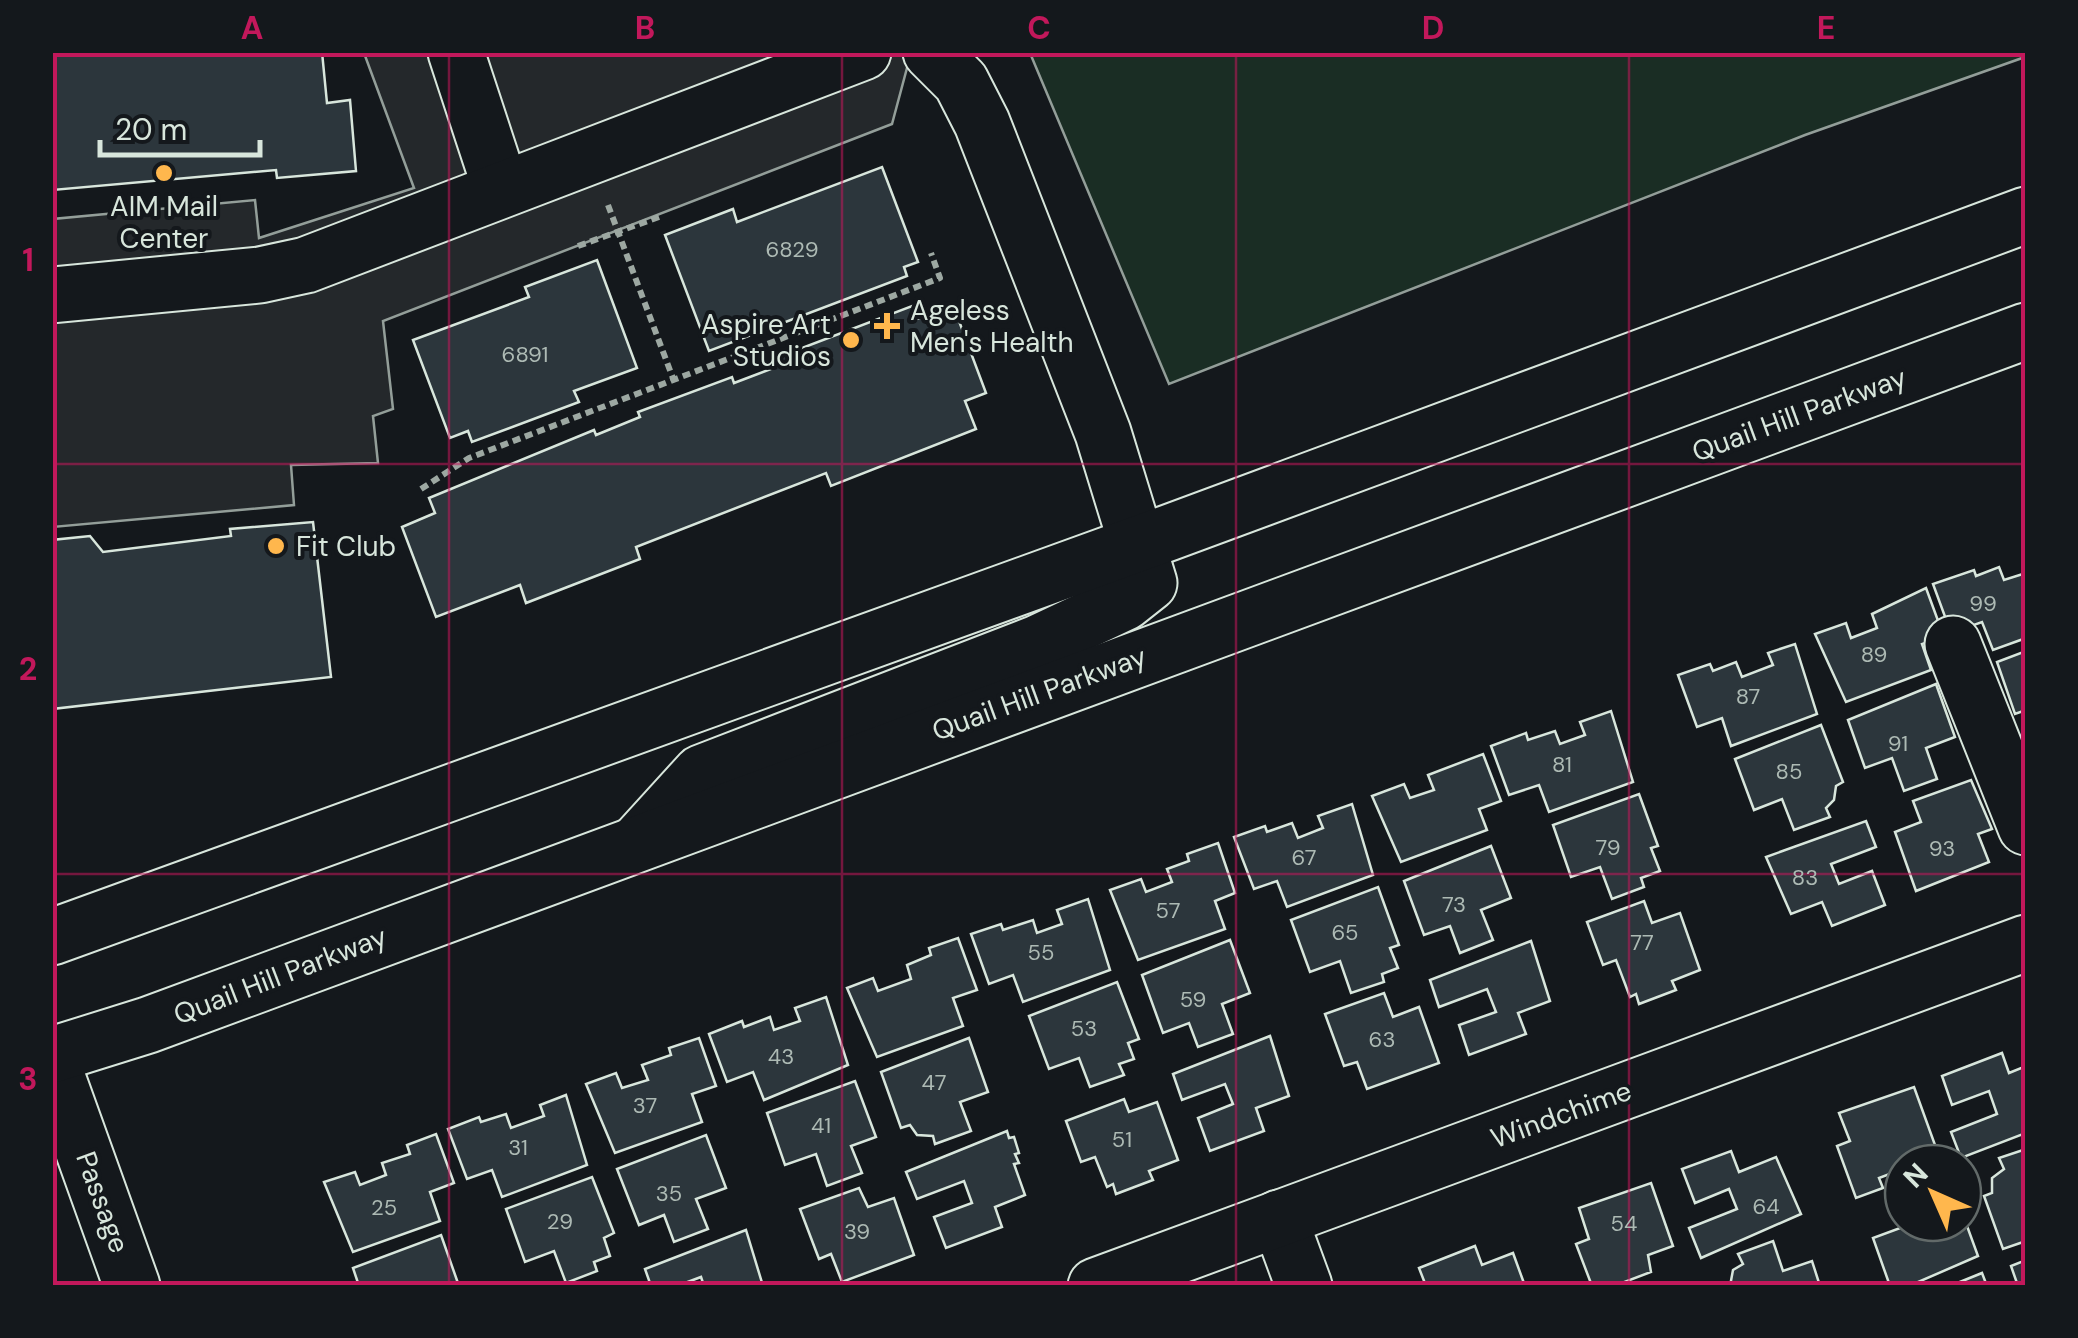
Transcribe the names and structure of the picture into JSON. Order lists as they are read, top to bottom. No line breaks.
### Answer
{"streets":{"main road":["Quail Hill Parkway","Windchime","Passage"]},"places":{"other":["AIM Mail Center","Aspire Art Studios","Fit Club"],"health":["Ageless Men's Health"]},"house_numbers":["6829","6891","99","89","87","91","81","85","79","93","67","83","73","57","65","77","55","59","53","63","43","47","37","41","51","31","35","64","25","29","54","39"],"scale_bar":"20 m","north":"top left","grid":{"columns":["A","B","C","D","E"],"rows":["1","2","3"]}}
